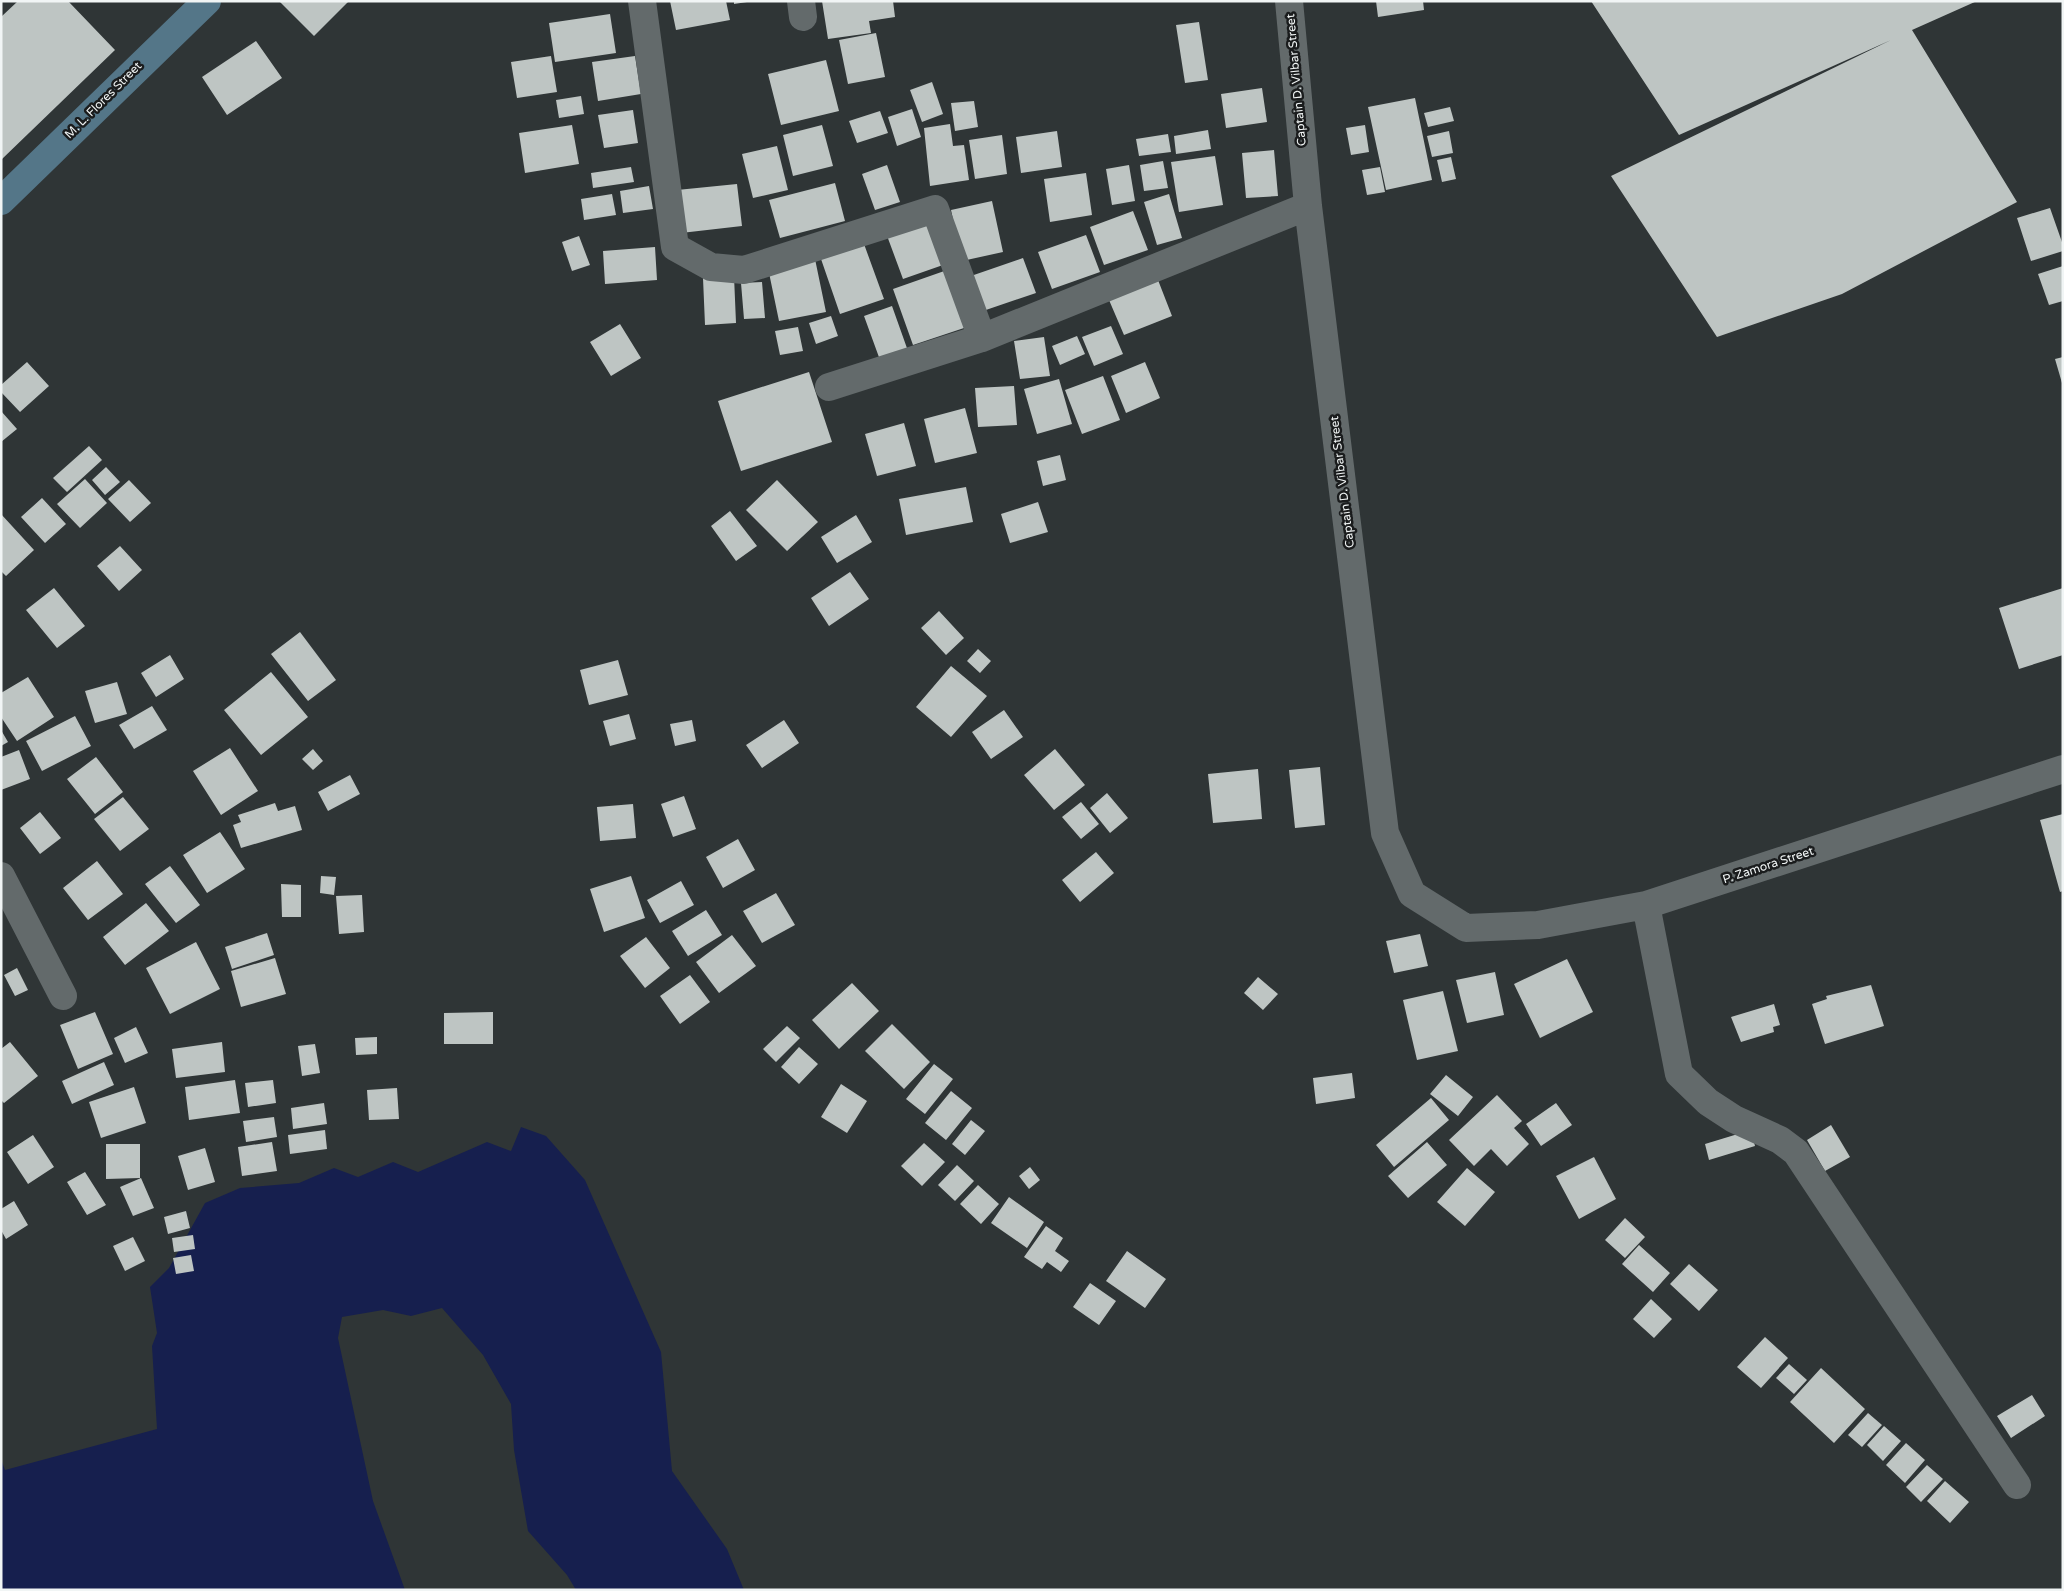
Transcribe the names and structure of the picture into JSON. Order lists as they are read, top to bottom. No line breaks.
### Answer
{"streets":{"street":["Captain D. Vilbar Street","M. L. Flores Street","P. Zamora Street"]},"crossings":[["Captain D. Vilbar Street","P. Zamora Street"]]}
